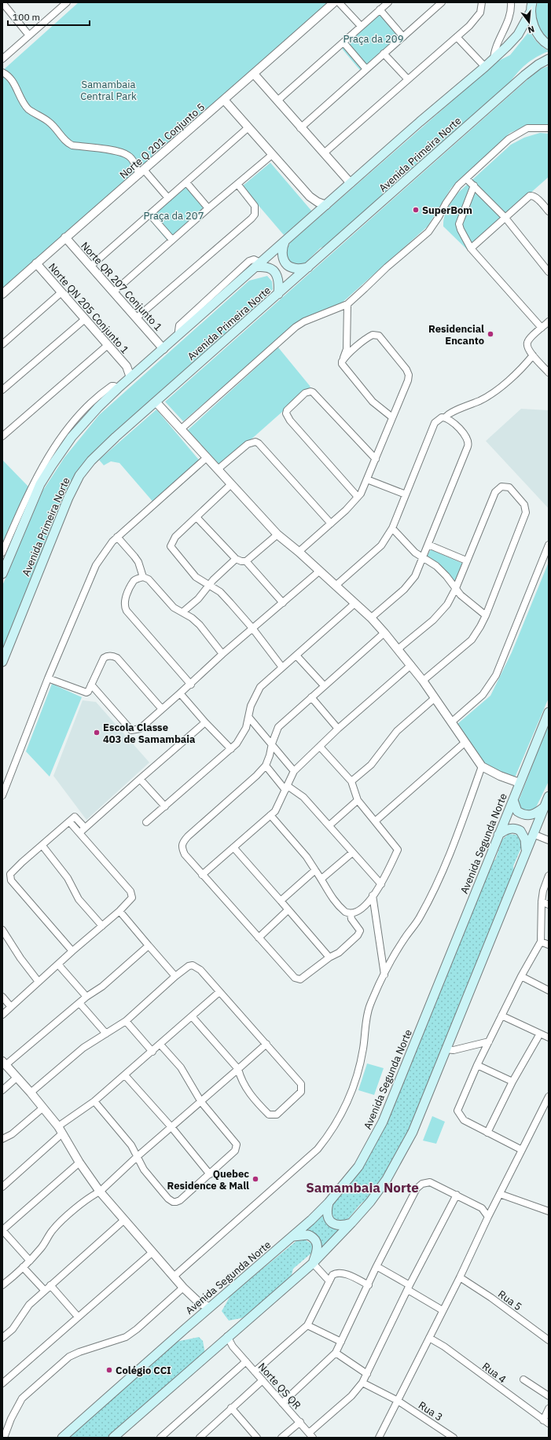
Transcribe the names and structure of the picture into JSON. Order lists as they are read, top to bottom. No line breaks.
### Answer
{"streets":{"main road":["Avenida Primeira Norte","Avenida Segunda Norte"],"street":["Norte Q 201 Conjunto 5","Norte QR 207 Conjunto 1","Norte QN 205 Conjunto 1","Rua 5","Rua 4","Norte QS QR","Rua 3"]},"crossings":[["Norte Q 201 Conjunto 5","Norte QR 207 Conjunto 1"],["Norte Q 201 Conjunto 5","Norte QN 205 Conjunto 1"],["Avenida Primeira Norte","Norte QR 207 Conjunto 1"],["Avenida Primeira Norte","Norte QN 205 Conjunto 1"]],"districts":["Samambaia Norte"],"parks":["Praça da 209","Samambaia Central Park","Praça da 207"],"places":["SuperBom","Residencial Encanto","Escola Classe 403 de Samambaia","Quebec Residence & Mall","Colégio CCI"],"scale_bar":"100 m","north":"bottom"}
